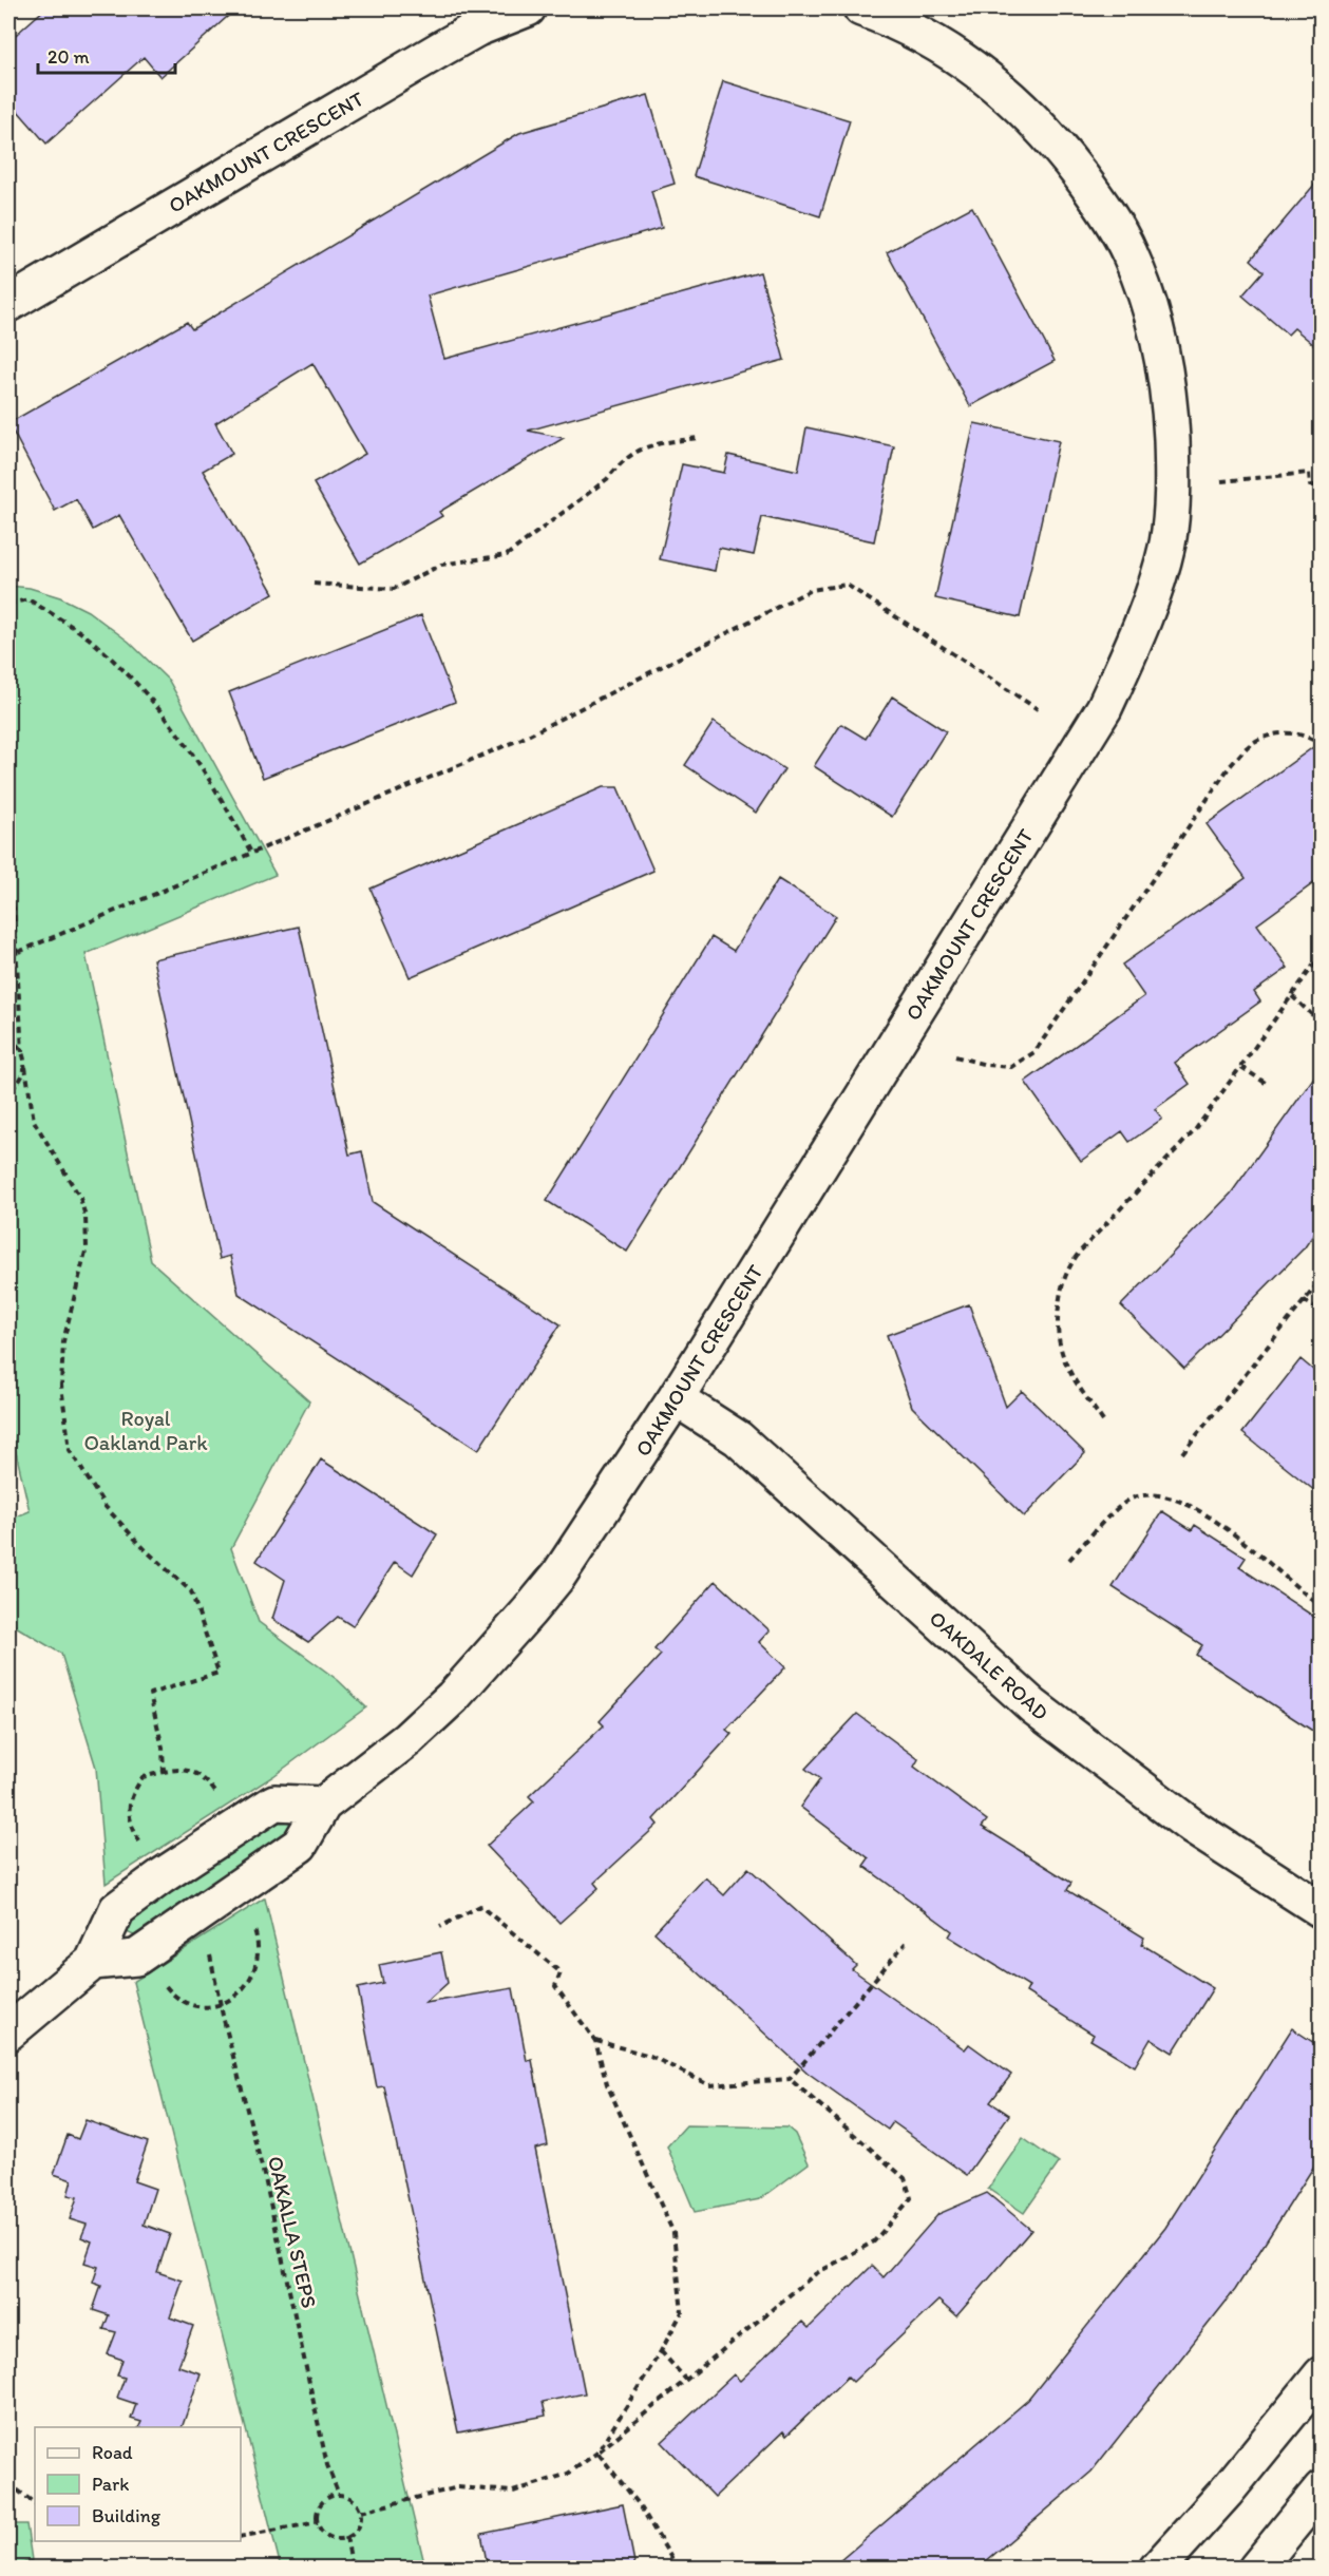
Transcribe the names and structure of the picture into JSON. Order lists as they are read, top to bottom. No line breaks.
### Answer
{"streets":{"street":["OAKMOUNT CRESCENT","OAKDALE ROAD"],"path":["OAKALLA STEPS"]},"crossings":[["OAKMOUNT CRESCENT","OAKDALE ROAD"]],"parks":["Royal Oakland Park"],"legend":["Road","Park","Building"],"scale_bar":"20 m"}
